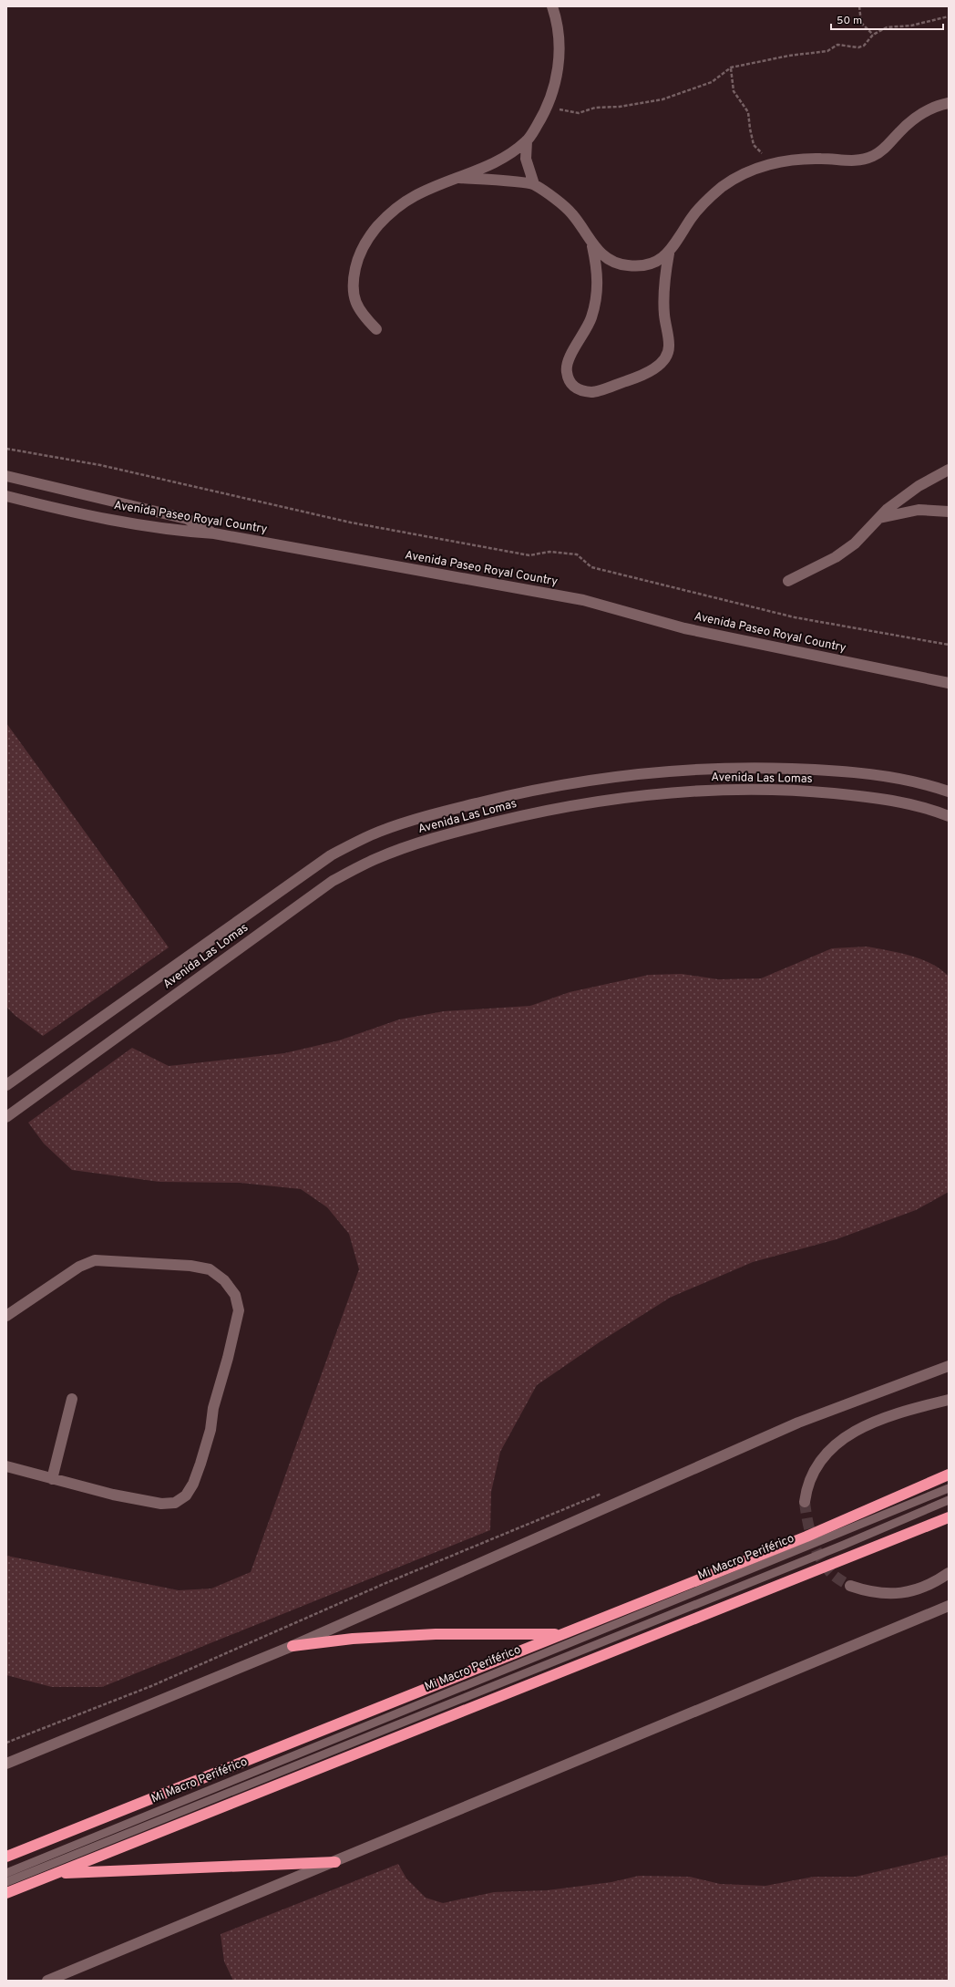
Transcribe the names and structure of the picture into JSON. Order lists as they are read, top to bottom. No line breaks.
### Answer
{"streets":{"street":["Avenida Paseo Royal Country","Avenida Las Lomas"],"lane":["Mi Macro Periférico"]},"scale_bar":"50 m"}
